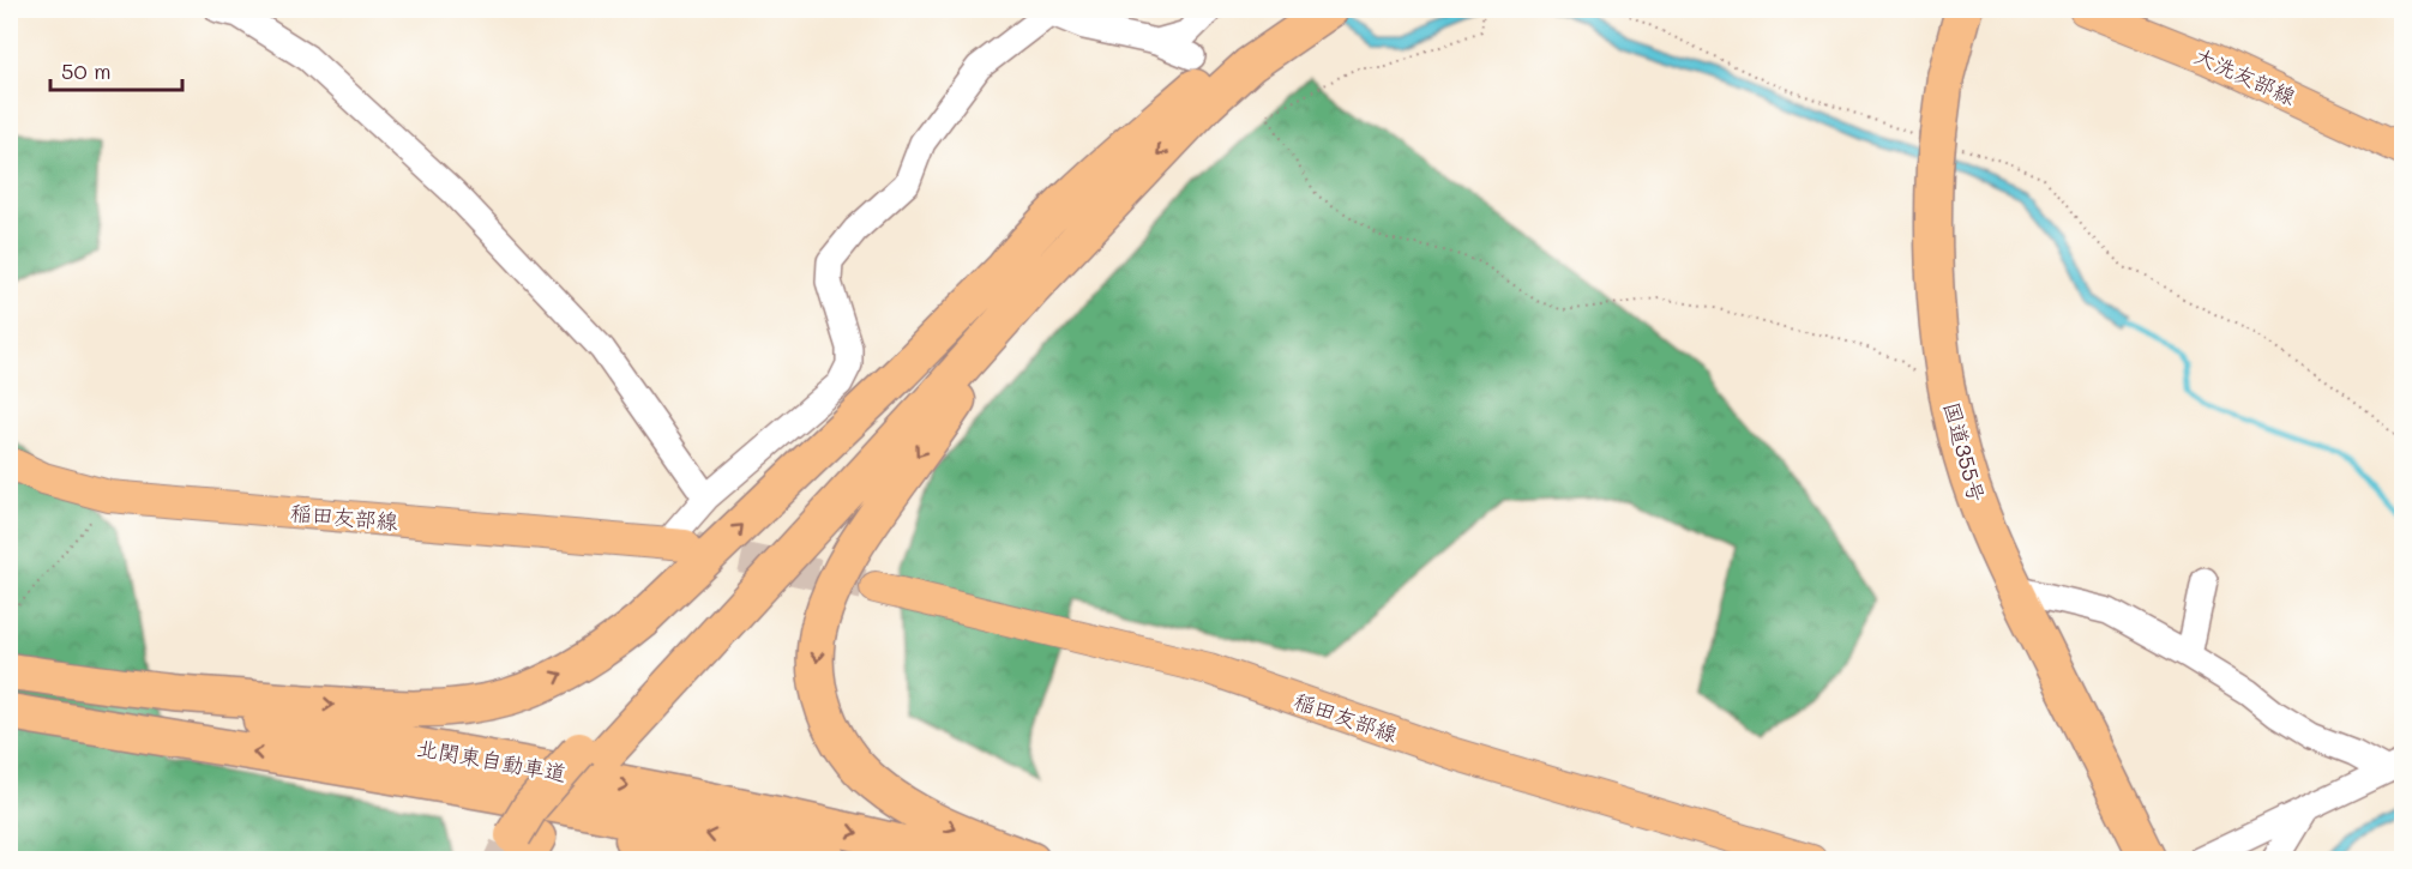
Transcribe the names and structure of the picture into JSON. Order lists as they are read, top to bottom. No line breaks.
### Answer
{"streets":{"highway":["国道355号","北関東自動車道"],"main road":["大洗友部線","稲田友部線"]},"scale_bar":"50 m"}
